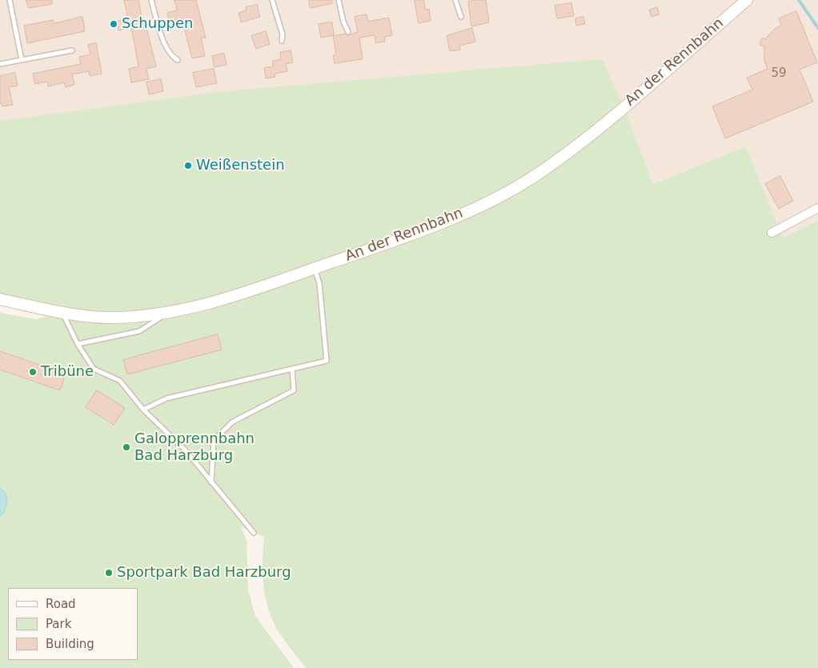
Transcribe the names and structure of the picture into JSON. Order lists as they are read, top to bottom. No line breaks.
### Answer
{"streets":{"main road":["An der Rennbahn"]},"places":["Schuppen","Weißenstein","Tribüne","Galopprennbahn Bad Harzburg","Sportpark Bad Harzburg"],"house_numbers":["59"],"legend":["Road","Park","Building"]}
